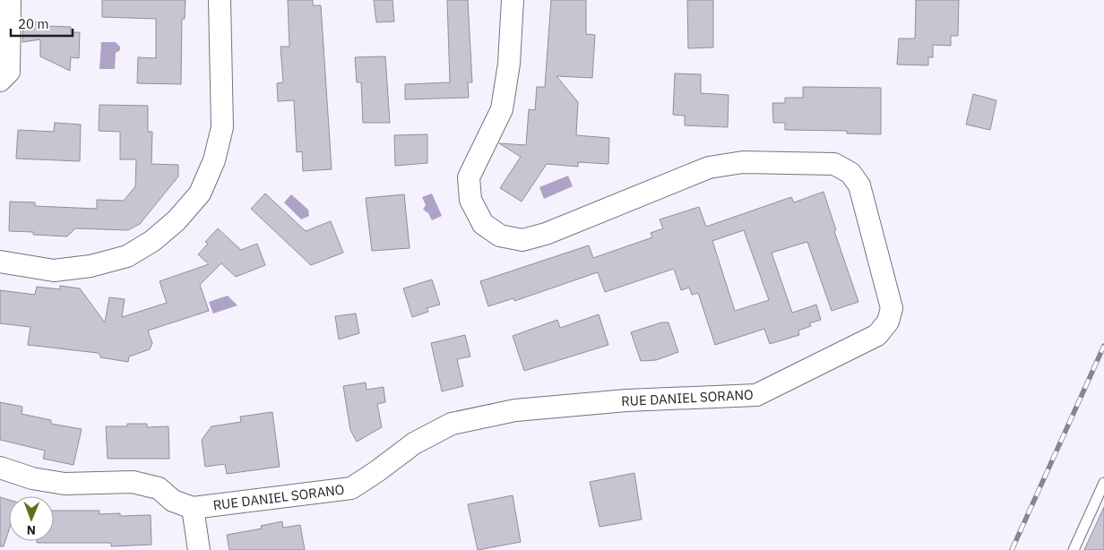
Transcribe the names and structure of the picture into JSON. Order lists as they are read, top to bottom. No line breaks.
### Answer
{"streets":{"street":["RUE DANIEL SORANO"]},"scale_bar":"20 m","north":"bottom"}
